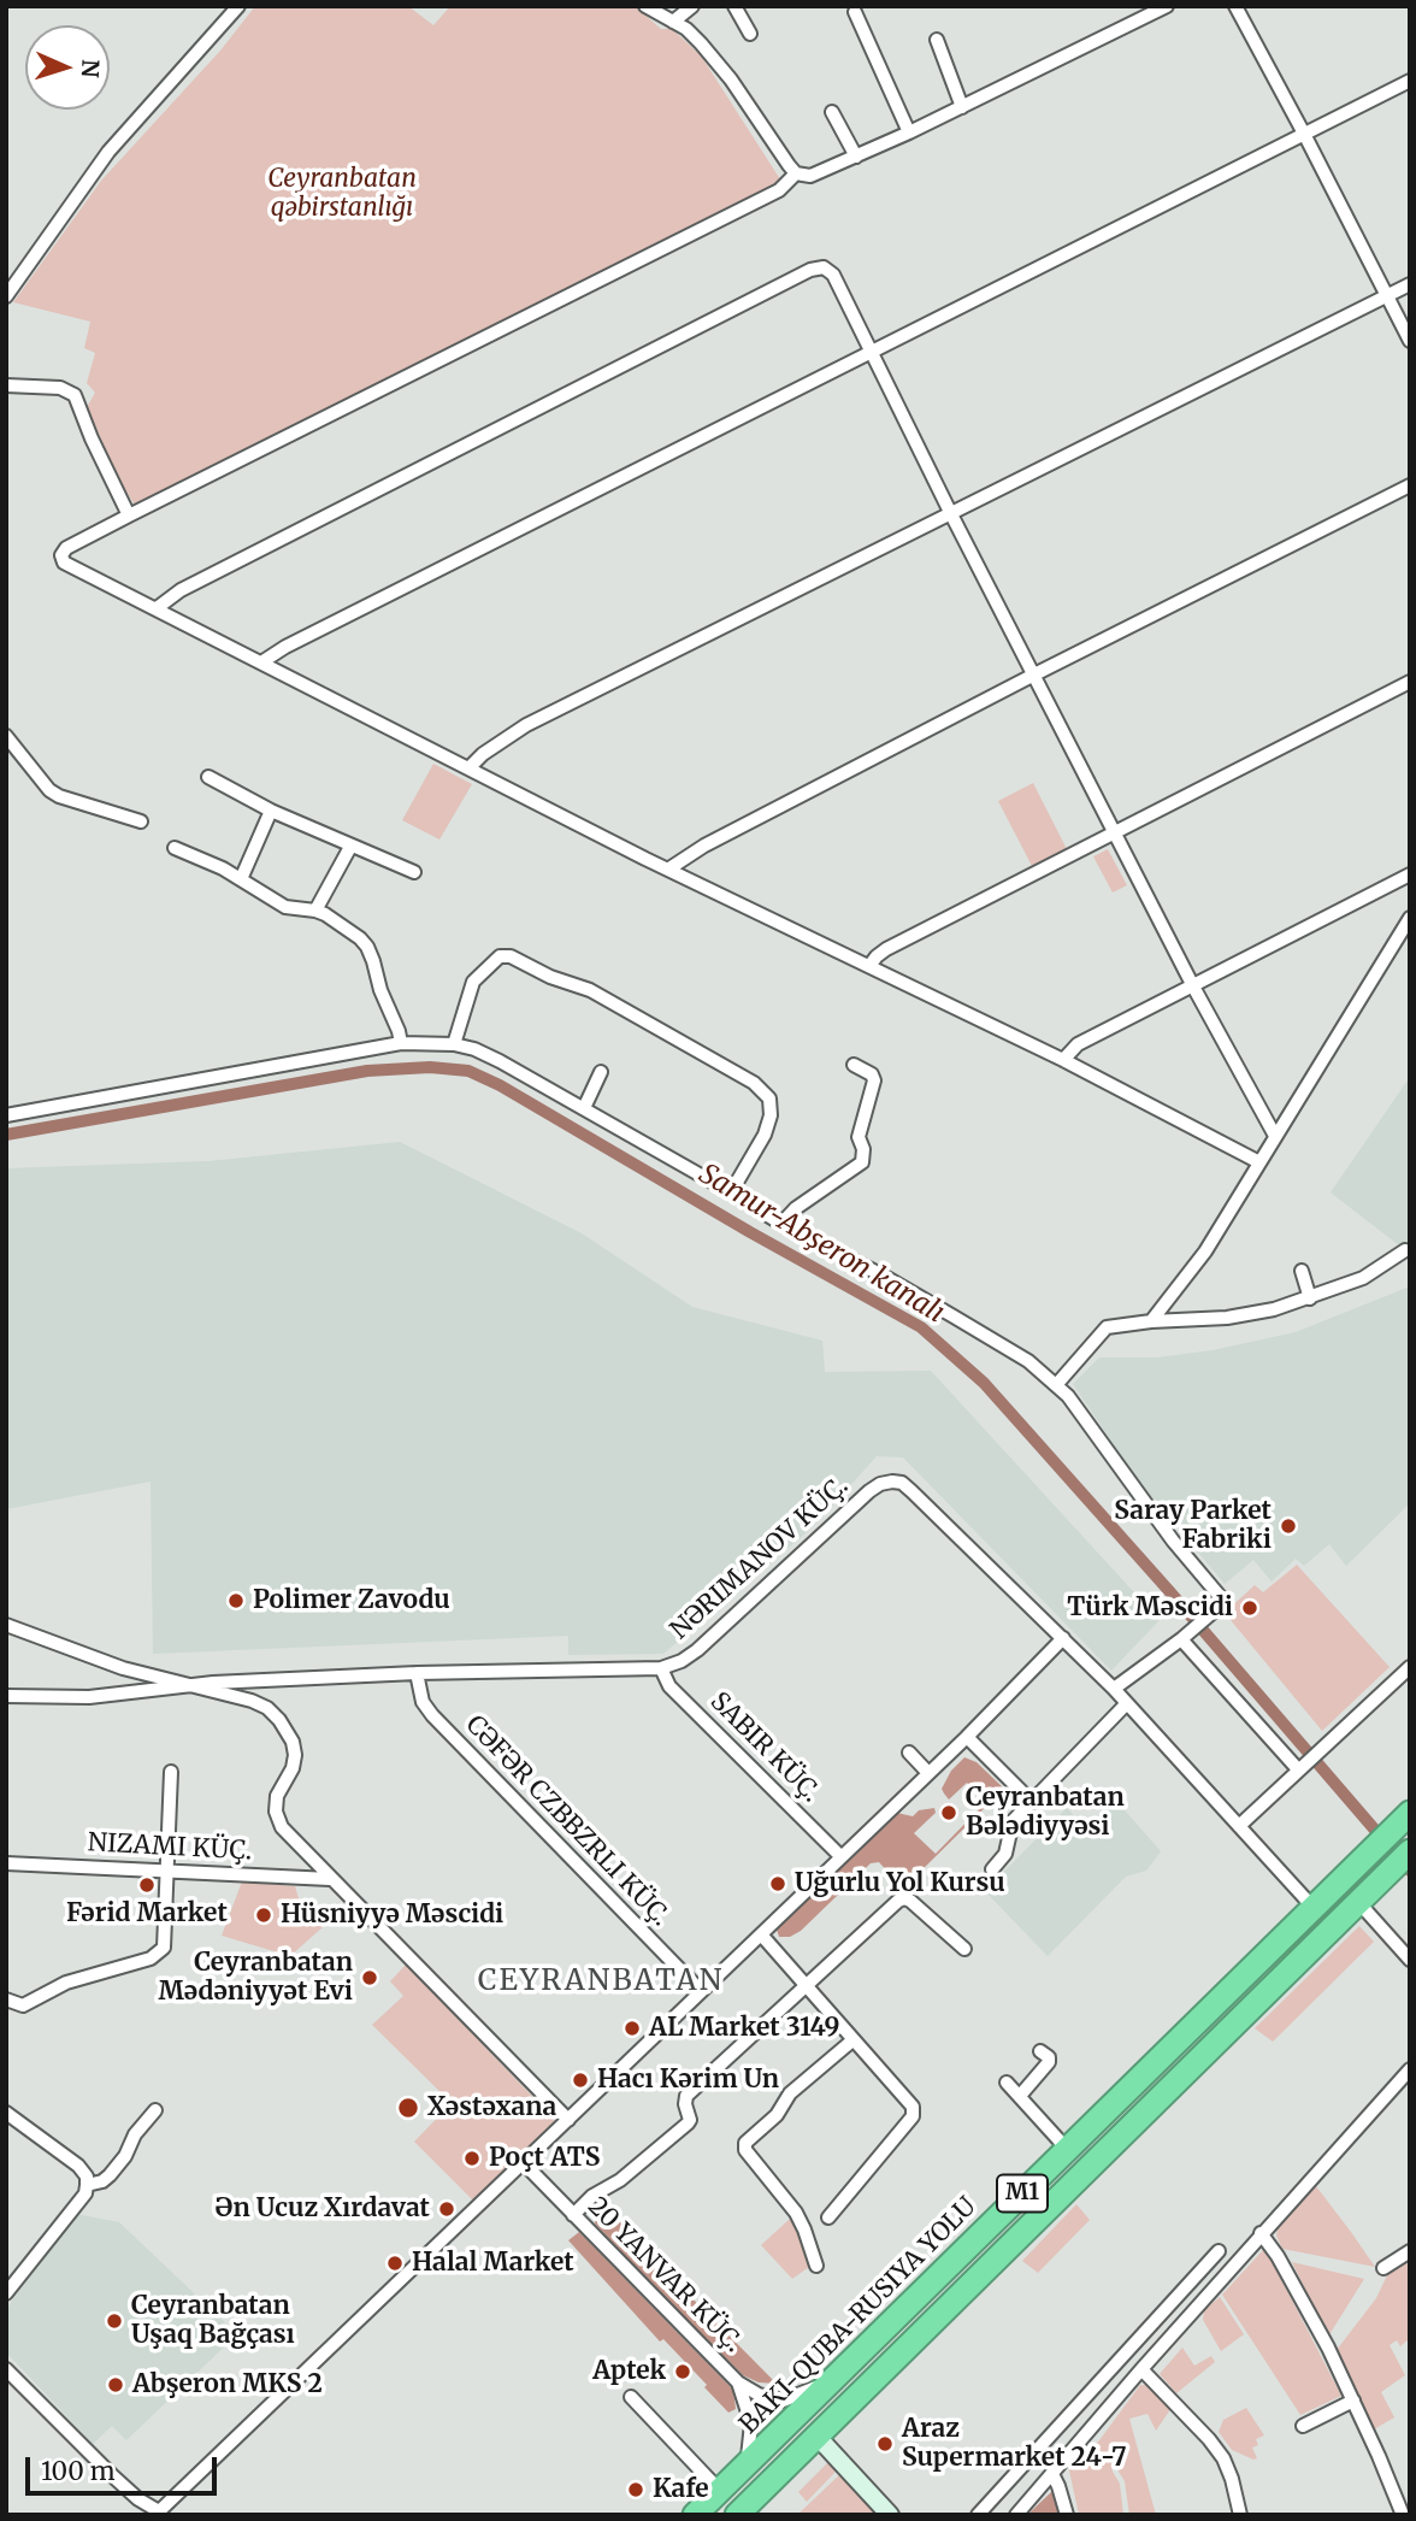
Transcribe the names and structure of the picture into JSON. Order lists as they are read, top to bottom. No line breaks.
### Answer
{"streets":{"highway":["M1"],"street":["NƏRIMANOV KÜÇ.","SABIR KÜÇ.","NIZAMI KÜÇ.","20 YANVAR KÜÇ."]},"crossings":[["NƏRIMANOV KÜÇ.","SABIR KÜÇ."],["NƏRIMANOV KÜÇ.","NIZAMI KÜÇ."],["NƏRIMANOV KÜÇ.","M1"]],"districts":["CEYRANBATAN"],"water":["Samur-Abşeron kanalı"],"parks":["Ceyranbatan qəbirstanlığı"],"places":["Saray Parket Fabriki","Polimer Zavodu","Türk Məscidi","Ceyranbatan Bələdiyyəsi","Uğurlu Yol Kursu","Fərid Market","Hüsniyyə Məscidi","Ceyranbatan Mədəniyyət Evi","AL Market 3149","Hacı Kərim Un","Xəstəxana","Poçt ATS","Ən Ucuz Xırdavat","Halal Market","Ceyranbatan Uşaq Bağçası","Aptek","Abşeron MKS 2","Araz Supermarket 24-7","Kafe"],"scale_bar":"100 m","north":"right"}
